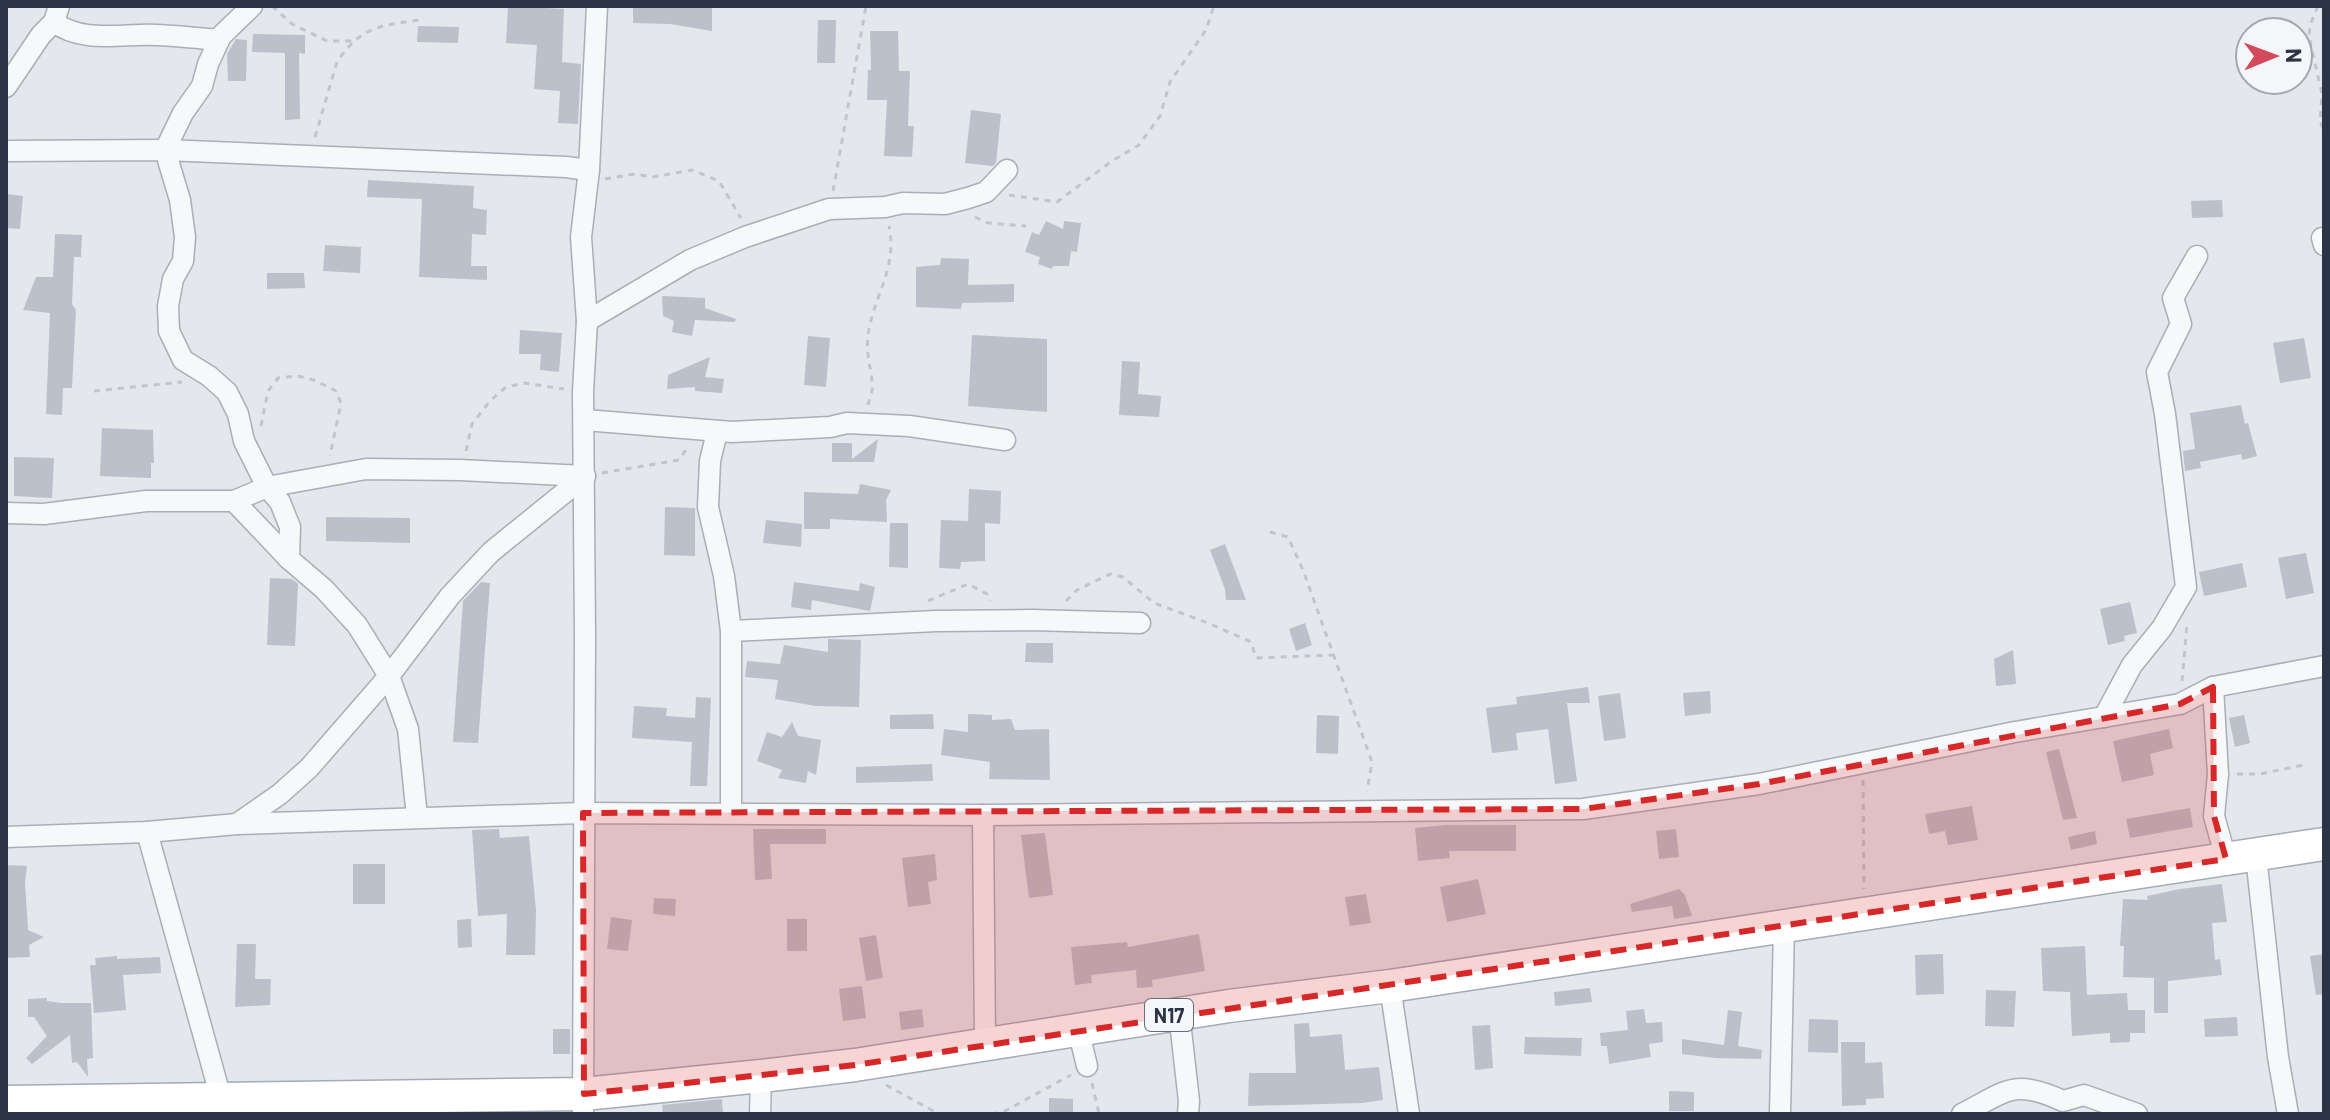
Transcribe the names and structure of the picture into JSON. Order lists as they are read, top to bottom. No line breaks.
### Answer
{"streets":{"main road":["N17"]},"north":"right"}
